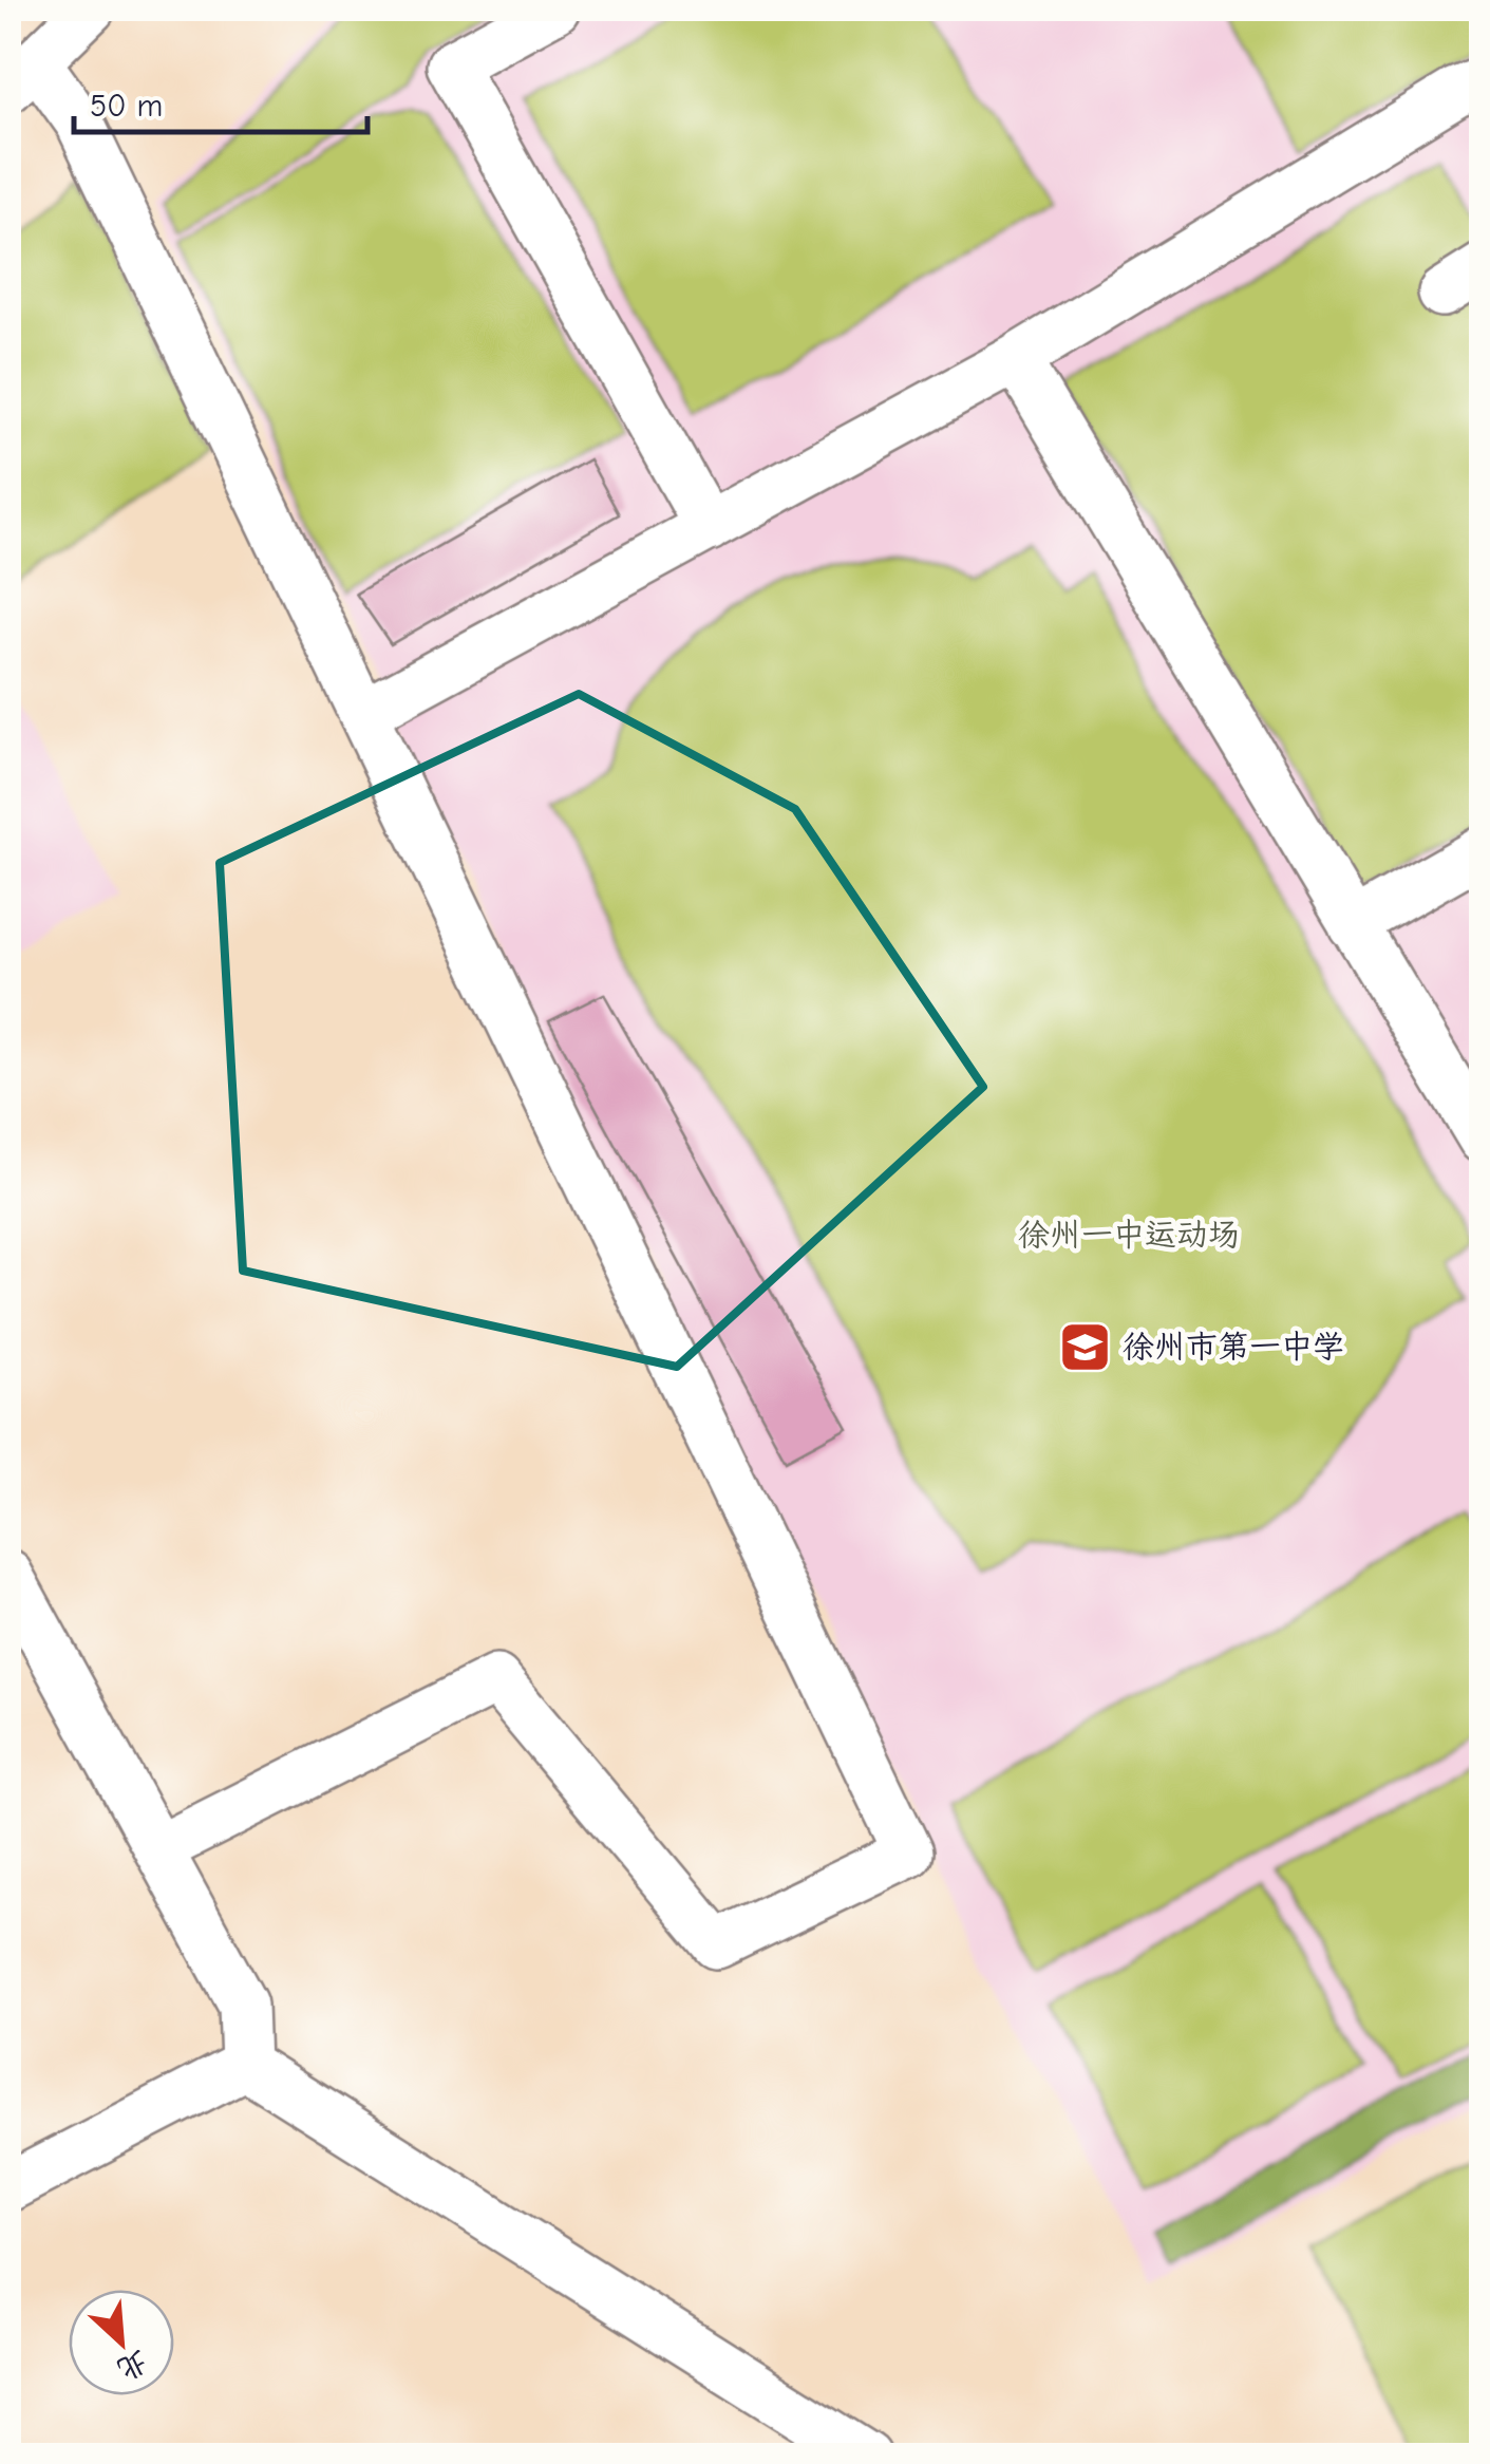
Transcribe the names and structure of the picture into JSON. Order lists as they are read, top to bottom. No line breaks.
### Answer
{"parks":["徐州一中运动场"],"places":{"school or university":["徐州市第一中学"]},"scale_bar":"50 m","north":"bottom right"}
